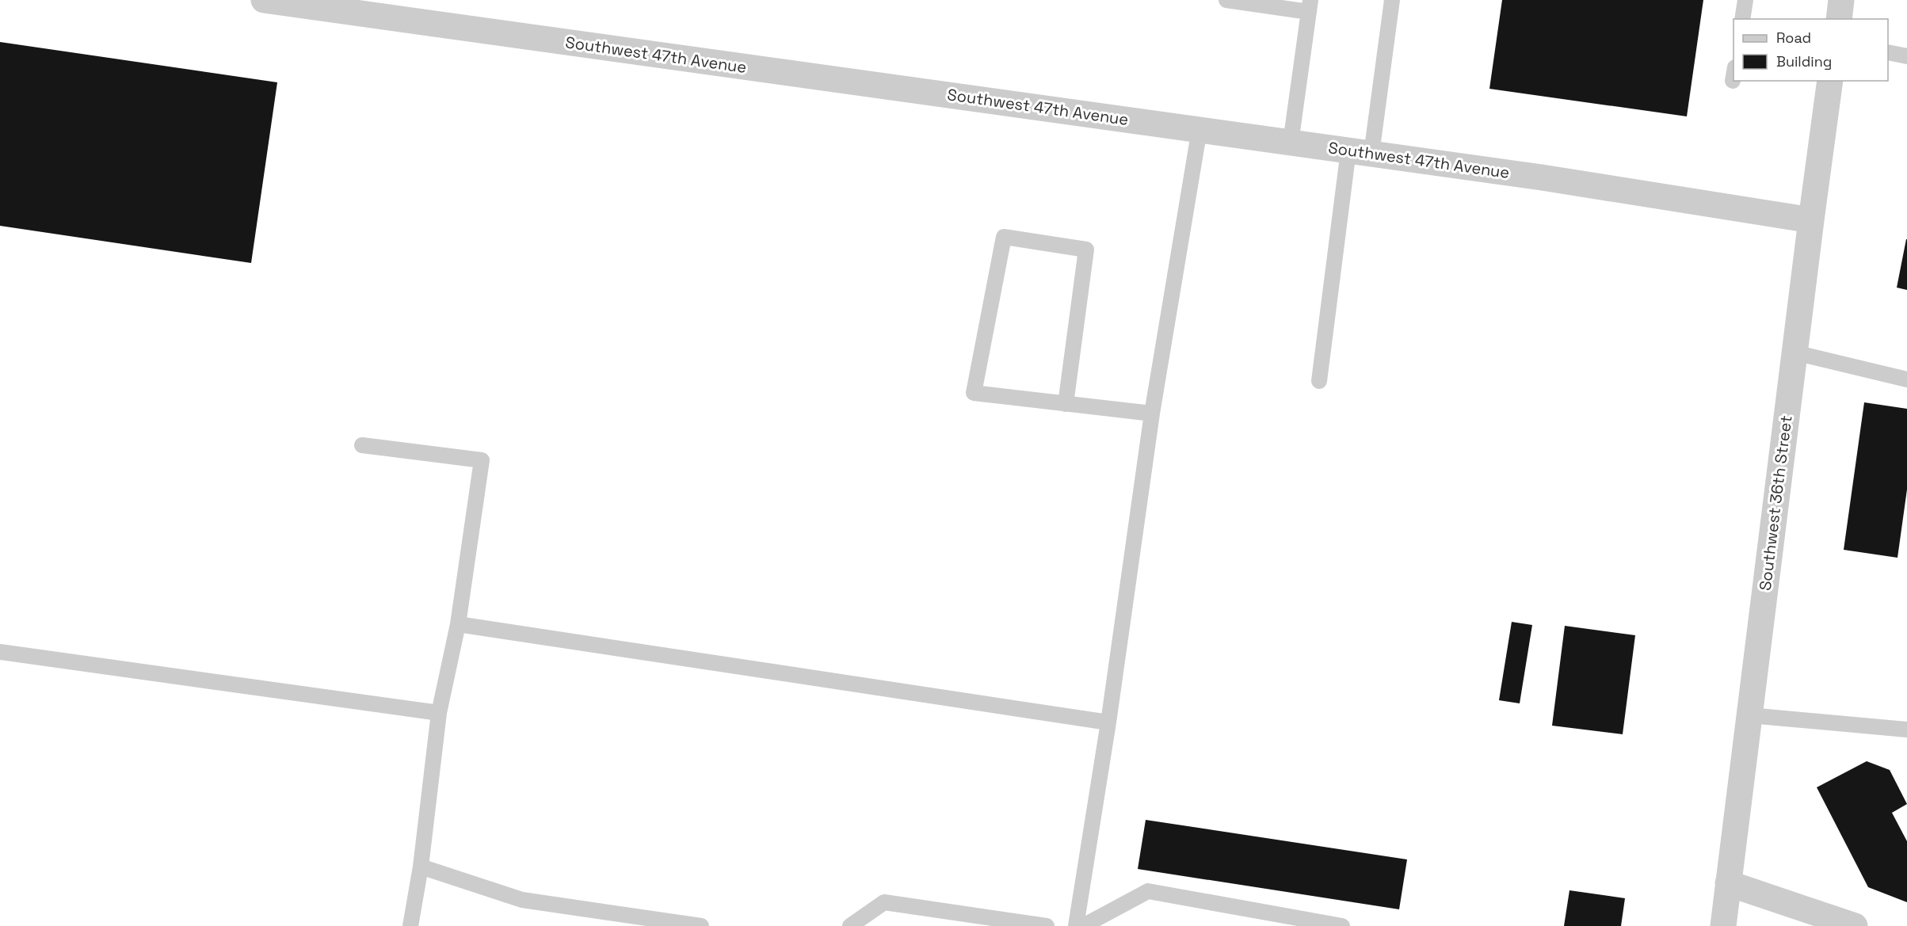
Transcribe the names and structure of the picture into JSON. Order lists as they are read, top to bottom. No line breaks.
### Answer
{"streets":{"street":["Southwest 47th Avenue","Southwest 36th Street"]},"crossings":[["Southwest 47th Avenue","Southwest 36th Street"]],"legend":["Road","Building"]}
